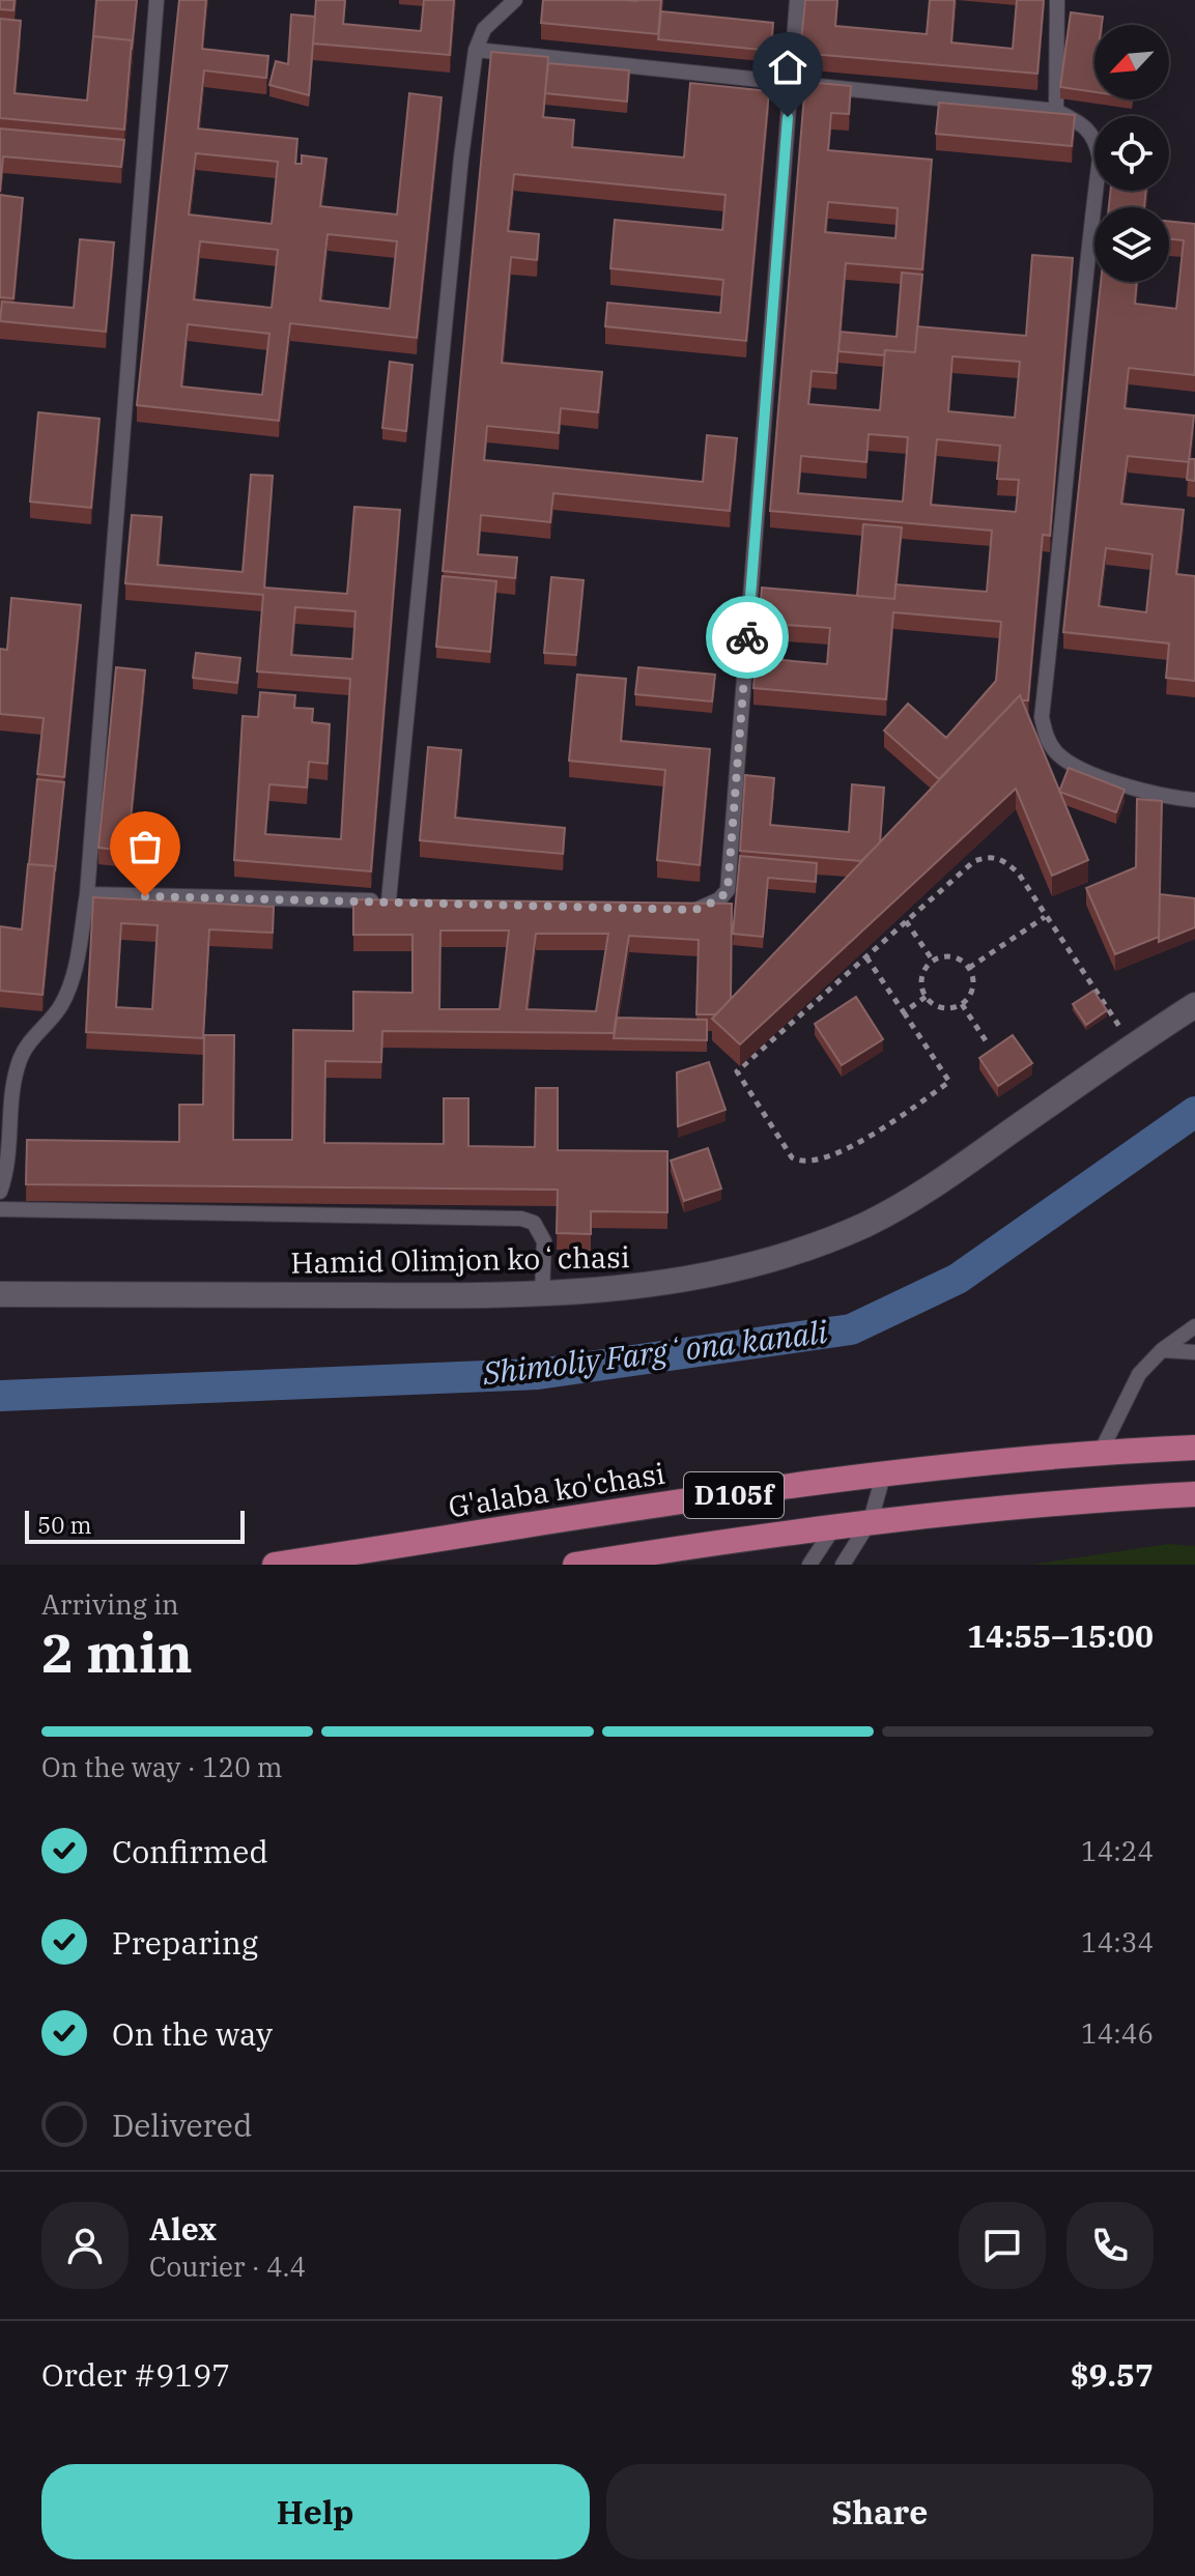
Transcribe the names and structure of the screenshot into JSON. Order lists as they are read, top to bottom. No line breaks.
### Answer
{"streets":{"main road":["G'alaba ko'chasi","D105f"],"street":["Hamid Olimjon koʻchasi"]},"water":["Shimoliy Fargʻona kanali"],"scale_bar":"50 m","north":"bottom left","page":{"scale":"50 m","heading":["2 min","Arriving in","14:55–15:00"],"panel":["Alex","Courier · 4.4","Order #9197","$9.57"],"bar":"On the way · 120 m","list":[["Confirmed","14:24"],["Preparing","14:34"],["On the way","14:46"],"Delivered"],"buttons":["Help","Share"]}}
